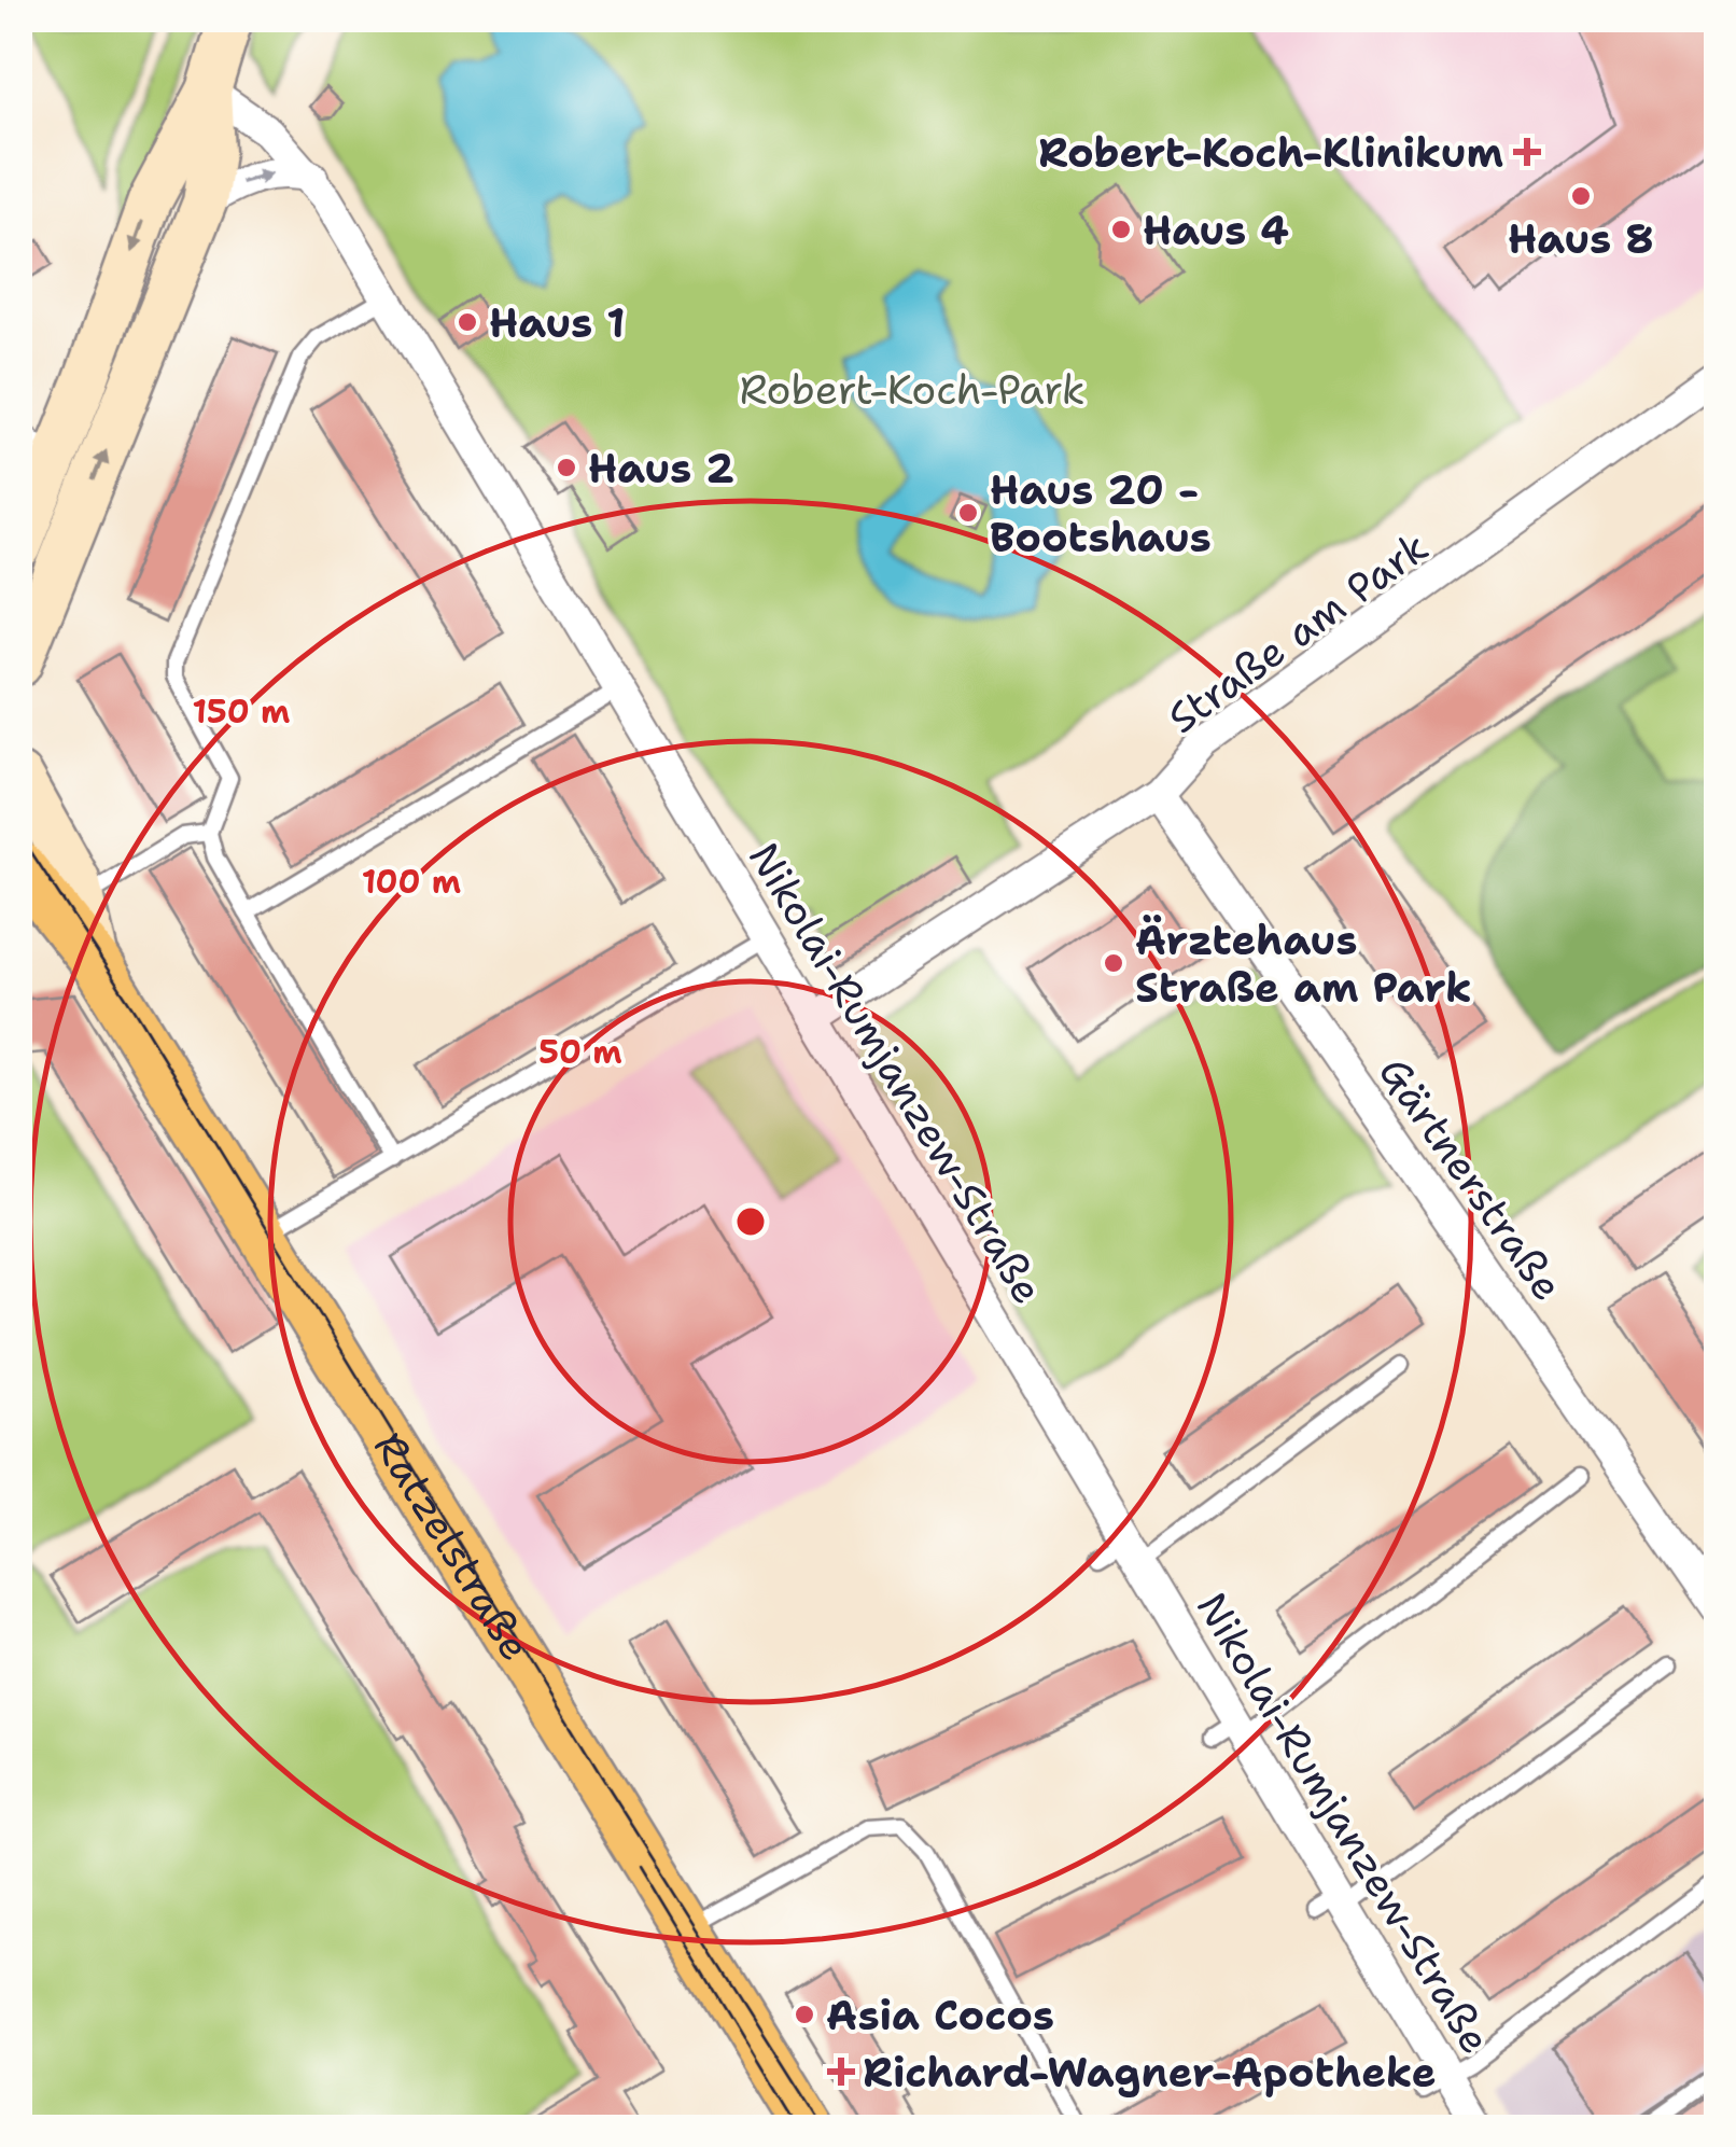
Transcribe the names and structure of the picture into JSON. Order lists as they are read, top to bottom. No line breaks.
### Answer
{"streets":{"main road":["Ratzelstraße"],"street":["Straße am Park","Nikolai-Rumjanzew-Straße","Gärtnerstraße"]},"crossings":[["Straße am Park","Nikolai-Rumjanzew-Straße"],["Straße am Park","Gärtnerstraße"]],"parks":["Robert-Koch-Park"],"places":{"health":["Robert-Koch-Klinikum","Richard-Wagner-Apotheke"],"other":["Haus 8","Haus 4","Haus 1","Haus 2","Haus 20 - Bootshaus","Ärztehaus Straße am Park","Asia Cocos"]},"rings":["150 m","100 m","50 m"]}
